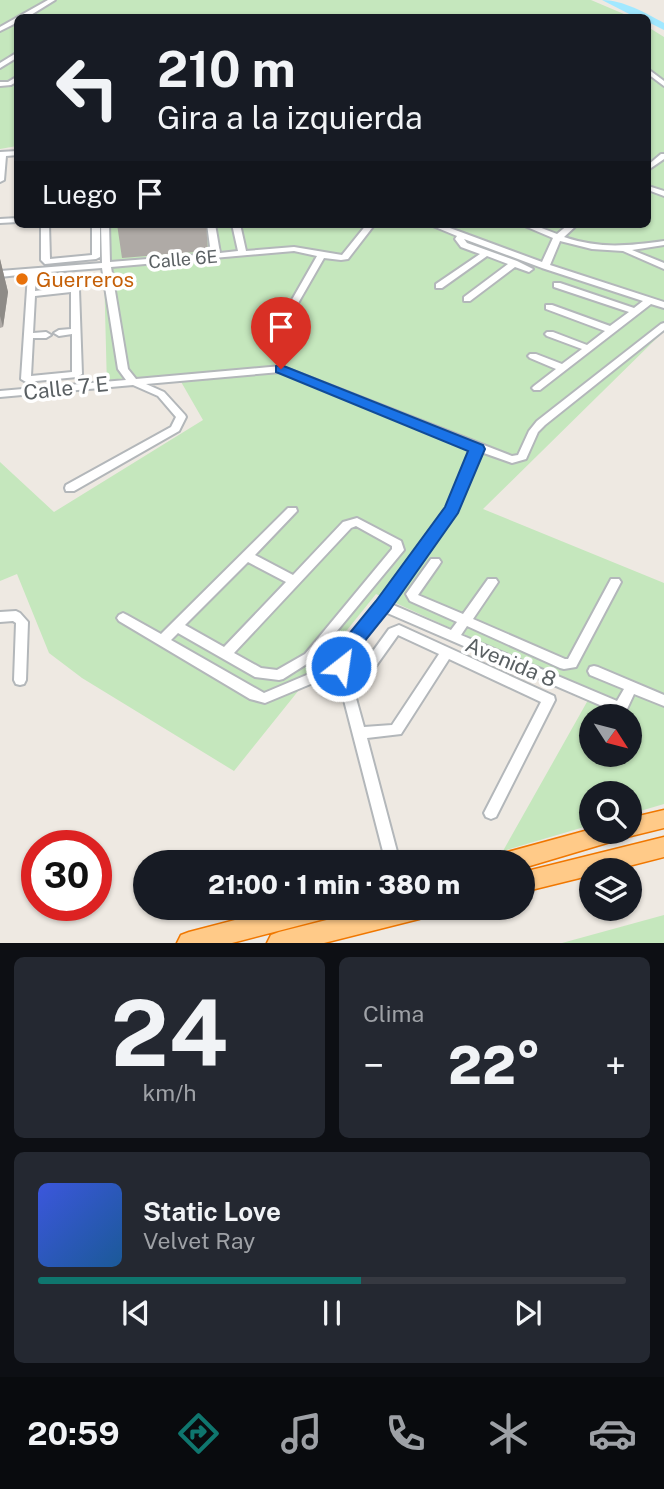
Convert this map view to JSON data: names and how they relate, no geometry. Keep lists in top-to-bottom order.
{
  "streets": {
    "street": ["Calle 6E", "Calle 7 E", "Avenida 8"]
  },
  "places": ["Guerreros"],
  "north": "bottom right",
  "page": {
    "turn": ["210 m", "Gira a la izquierda"],
    "then": "Luego",
    "limit": "30",
    "trip": "21:00 · 1 min · 380 m",
    "tile": [
      ["24", "km/h"],
      "Clima"
    ],
    "heat": ["−", "22°", "+"],
    "song": ["Static Love", "Velvet Ray"],
    "tabs": "20:59"
  }
}
